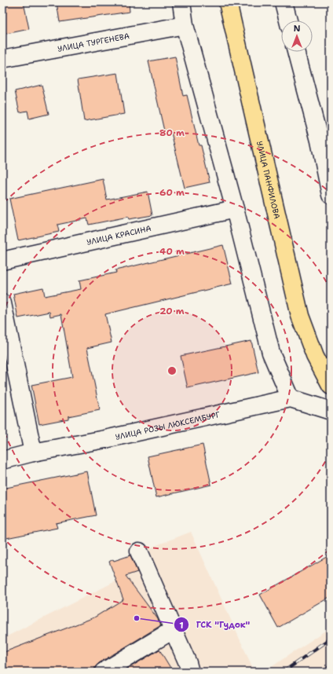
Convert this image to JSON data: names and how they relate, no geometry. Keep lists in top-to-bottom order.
{
  "streets": {
    "main road": ["УЛИЦА ПАНФИЛОВА"],
    "street": ["УЛИЦА ТУРГЕНЕВА", "УЛИЦА КРАСИНА", "УЛИЦА РОЗЫ ЛЮКСЕМБУРГ"]
  },
  "places": ["ГСК \"Гудок\""],
  "north": "top",
  "rings": [
    "80 m",
    "60 m",
    "40 m",
    "20 m"
  ]
}
